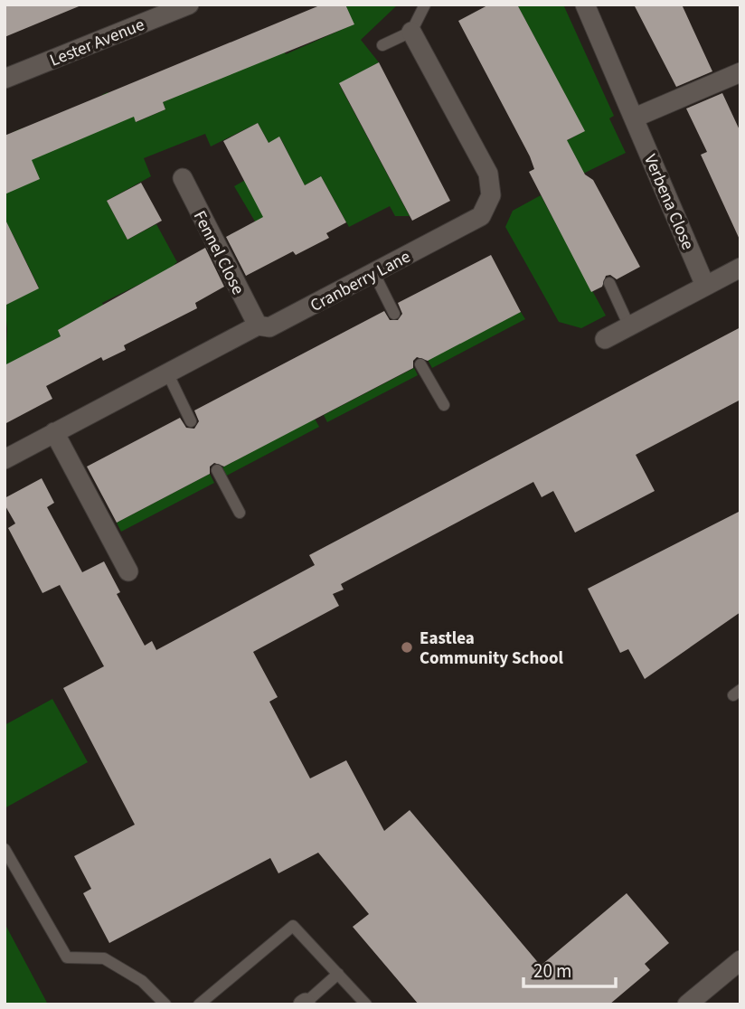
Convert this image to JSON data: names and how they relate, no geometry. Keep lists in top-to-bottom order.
{
  "streets": {
    "street": [
      "Lester Avenue",
      "Verbena Close",
      "Fennel Close",
      "Cranberry Lane"
    ]
  },
  "crossings": [
    ["Fennel Close", "Cranberry Lane"]
  ],
  "places": ["Eastlea Community School"],
  "scale_bar": "20 m"
}
